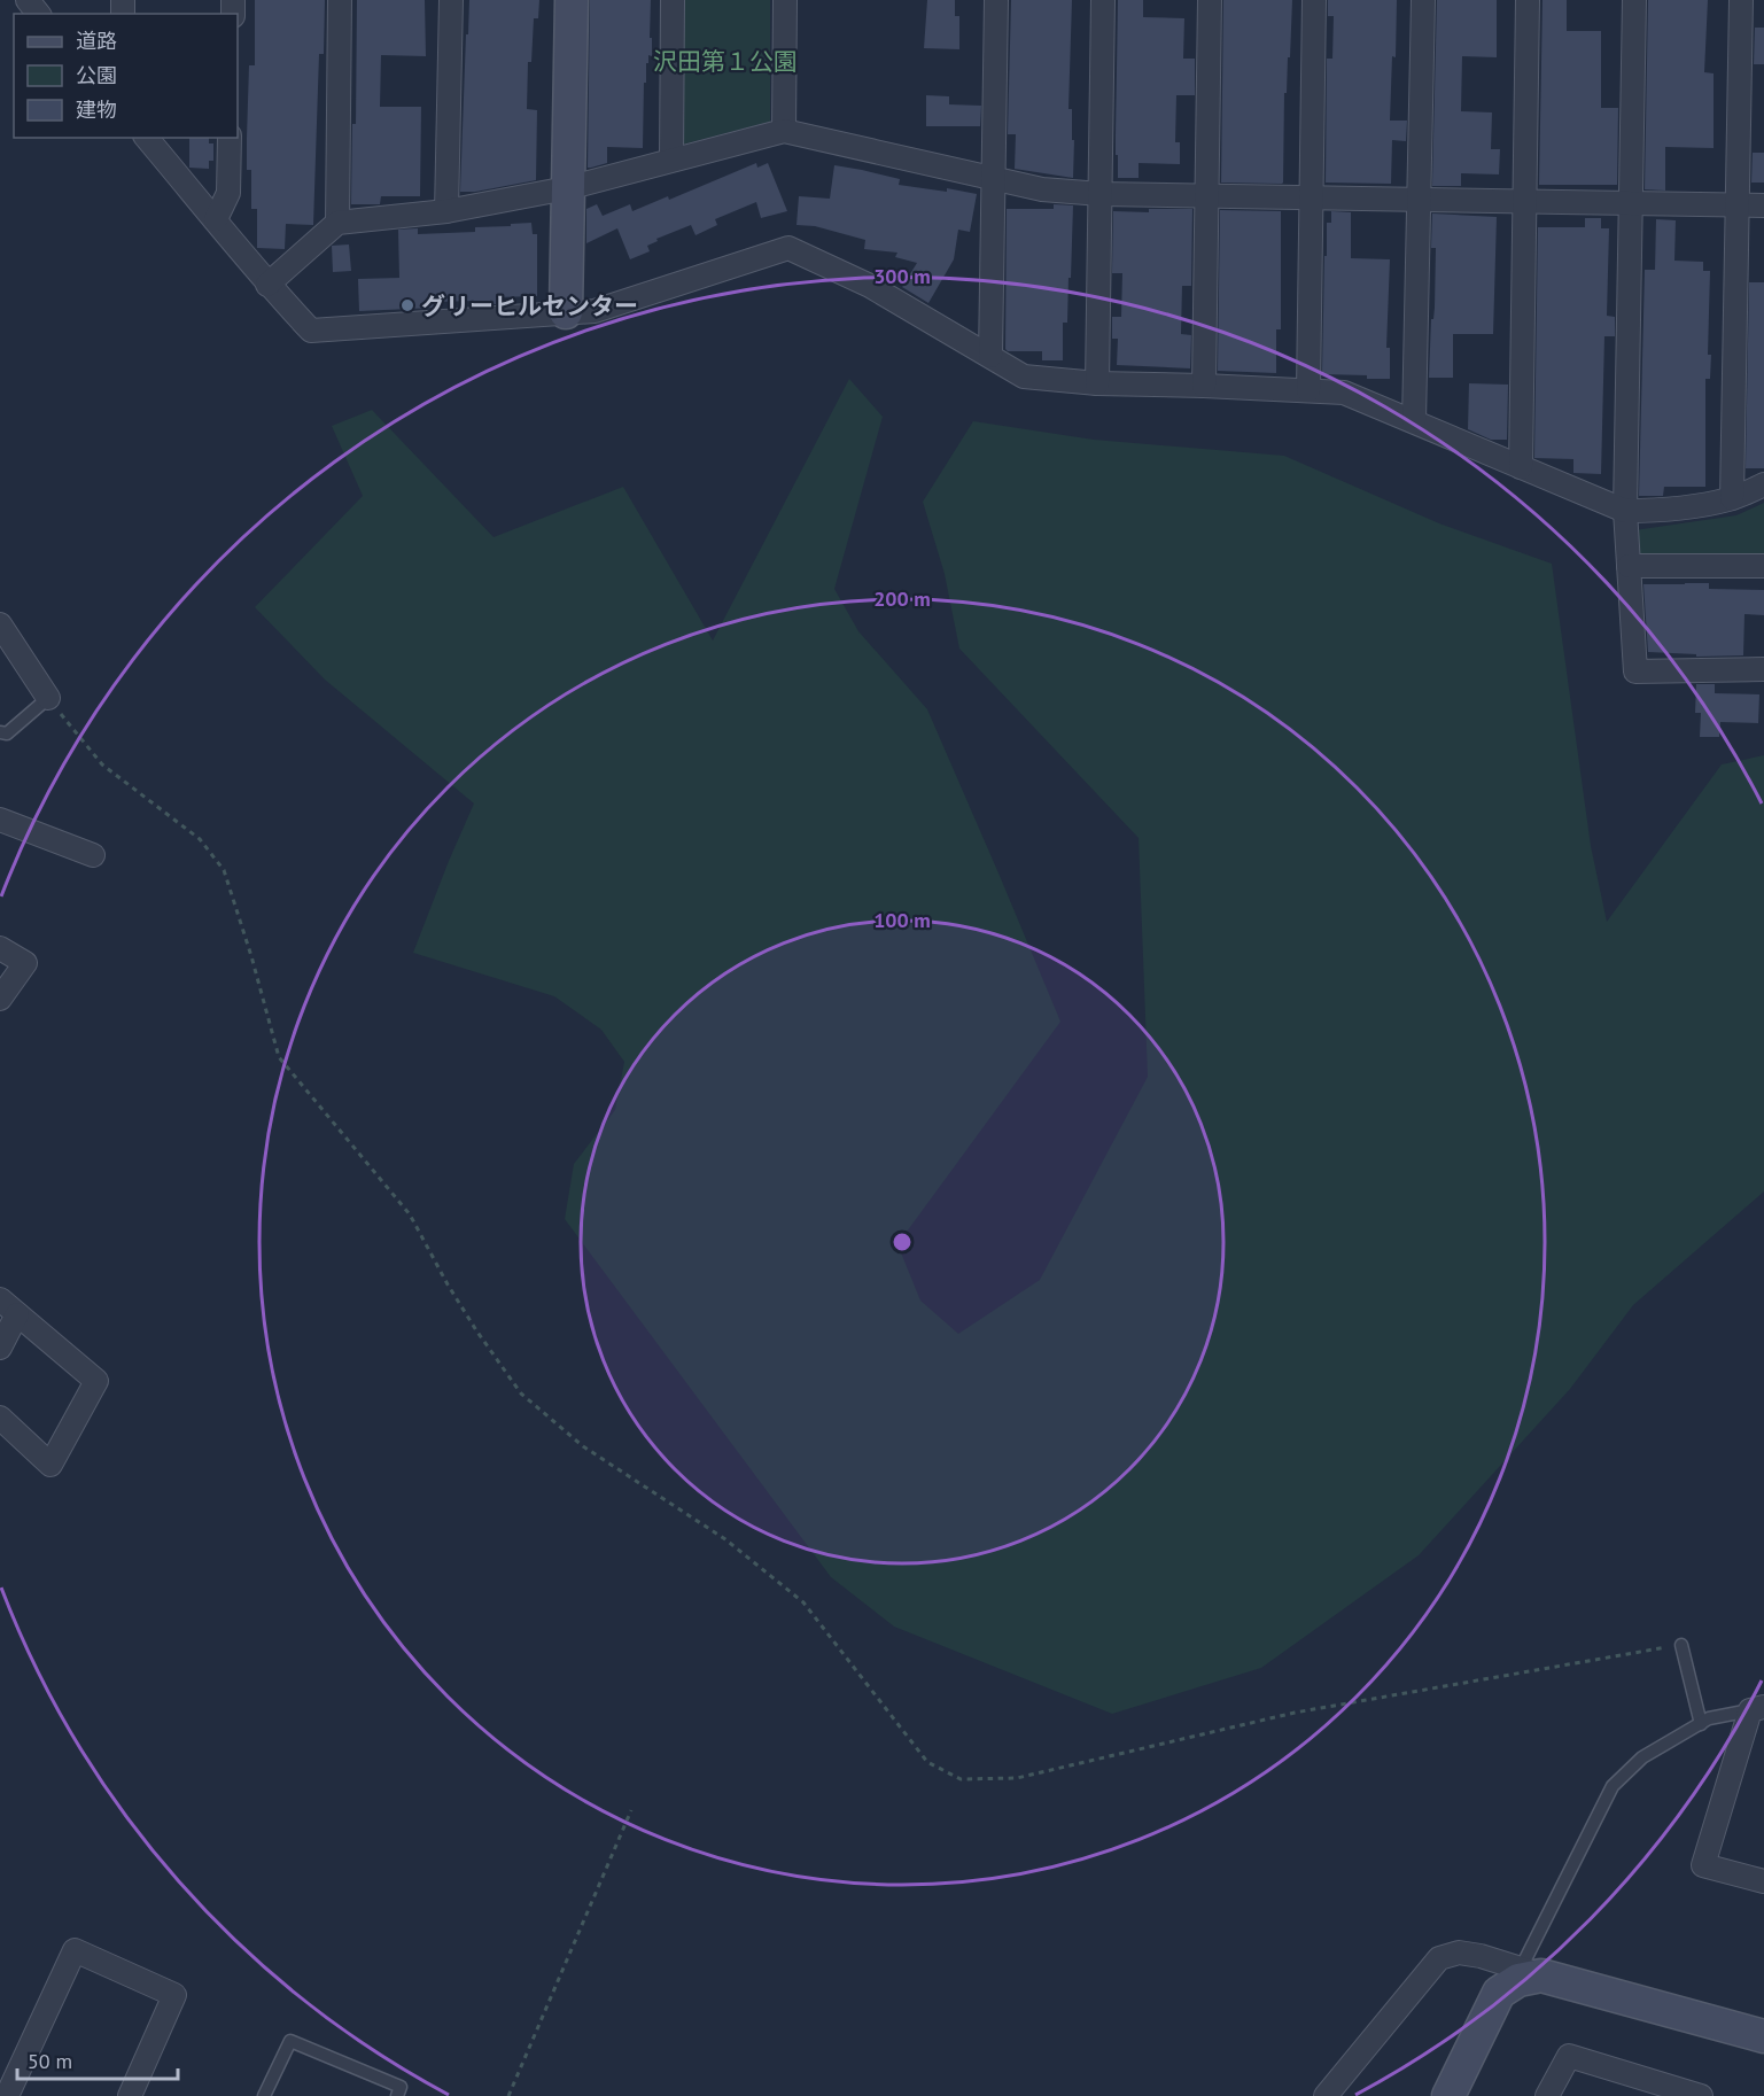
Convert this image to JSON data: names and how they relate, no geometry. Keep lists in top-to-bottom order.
{
  "parks": ["沢田第１公園"],
  "places": ["グリーヒルセンター"],
  "legend": ["道路", "公園", "建物"],
  "scale_bar": "50 m",
  "rings": ["300 m", "200 m", "100 m"]
}
